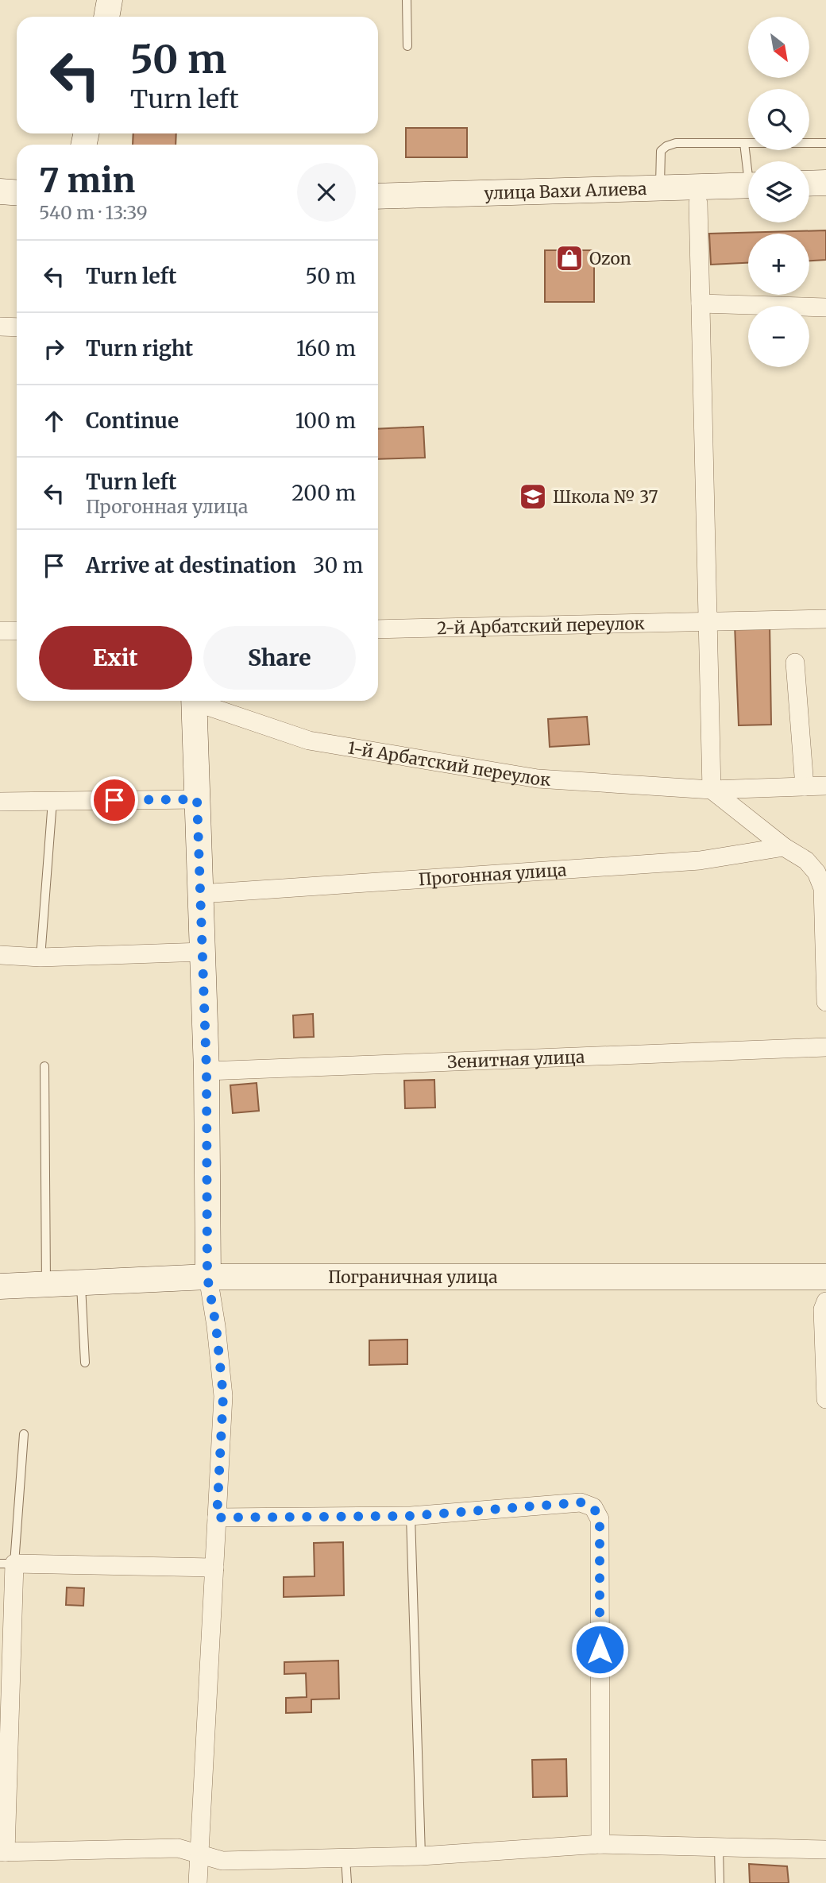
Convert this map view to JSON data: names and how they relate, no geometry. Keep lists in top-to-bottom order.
{
  "streets": {
    "street": [
      "улица Вахи Алиева",
      "2-й Арбатский переулок",
      "1-й Арбатский переулок",
      "Прогонная улица",
      "Зенитная улица",
      "Пограничная улица"
    ]
  },
  "places": {
    "shop": ["Ozon"],
    "school or university": ["Школа № 37"]
  },
  "north": "bottom right",
  "page": {
    "map_buttons": ["+", "−"],
    "turn": ["50 m", "Turn left"],
    "heading": ["7 min", "540 m · 13:39"],
    "list": [
      {
        "name": "Turn left",
        "value": "50 m"
      },
      {
        "name": "Turn right",
        "value": "160 m"
      },
      {
        "name": "Continue",
        "value": "100 m"
      },
      {
        "name": "Turn left",
        "note": "Прогонная улица",
        "value": "200 m"
      },
      {
        "name": "Arrive at destination",
        "value": "30 m"
      }
    ],
    "buttons": ["Exit", "Share"]
  }
}
